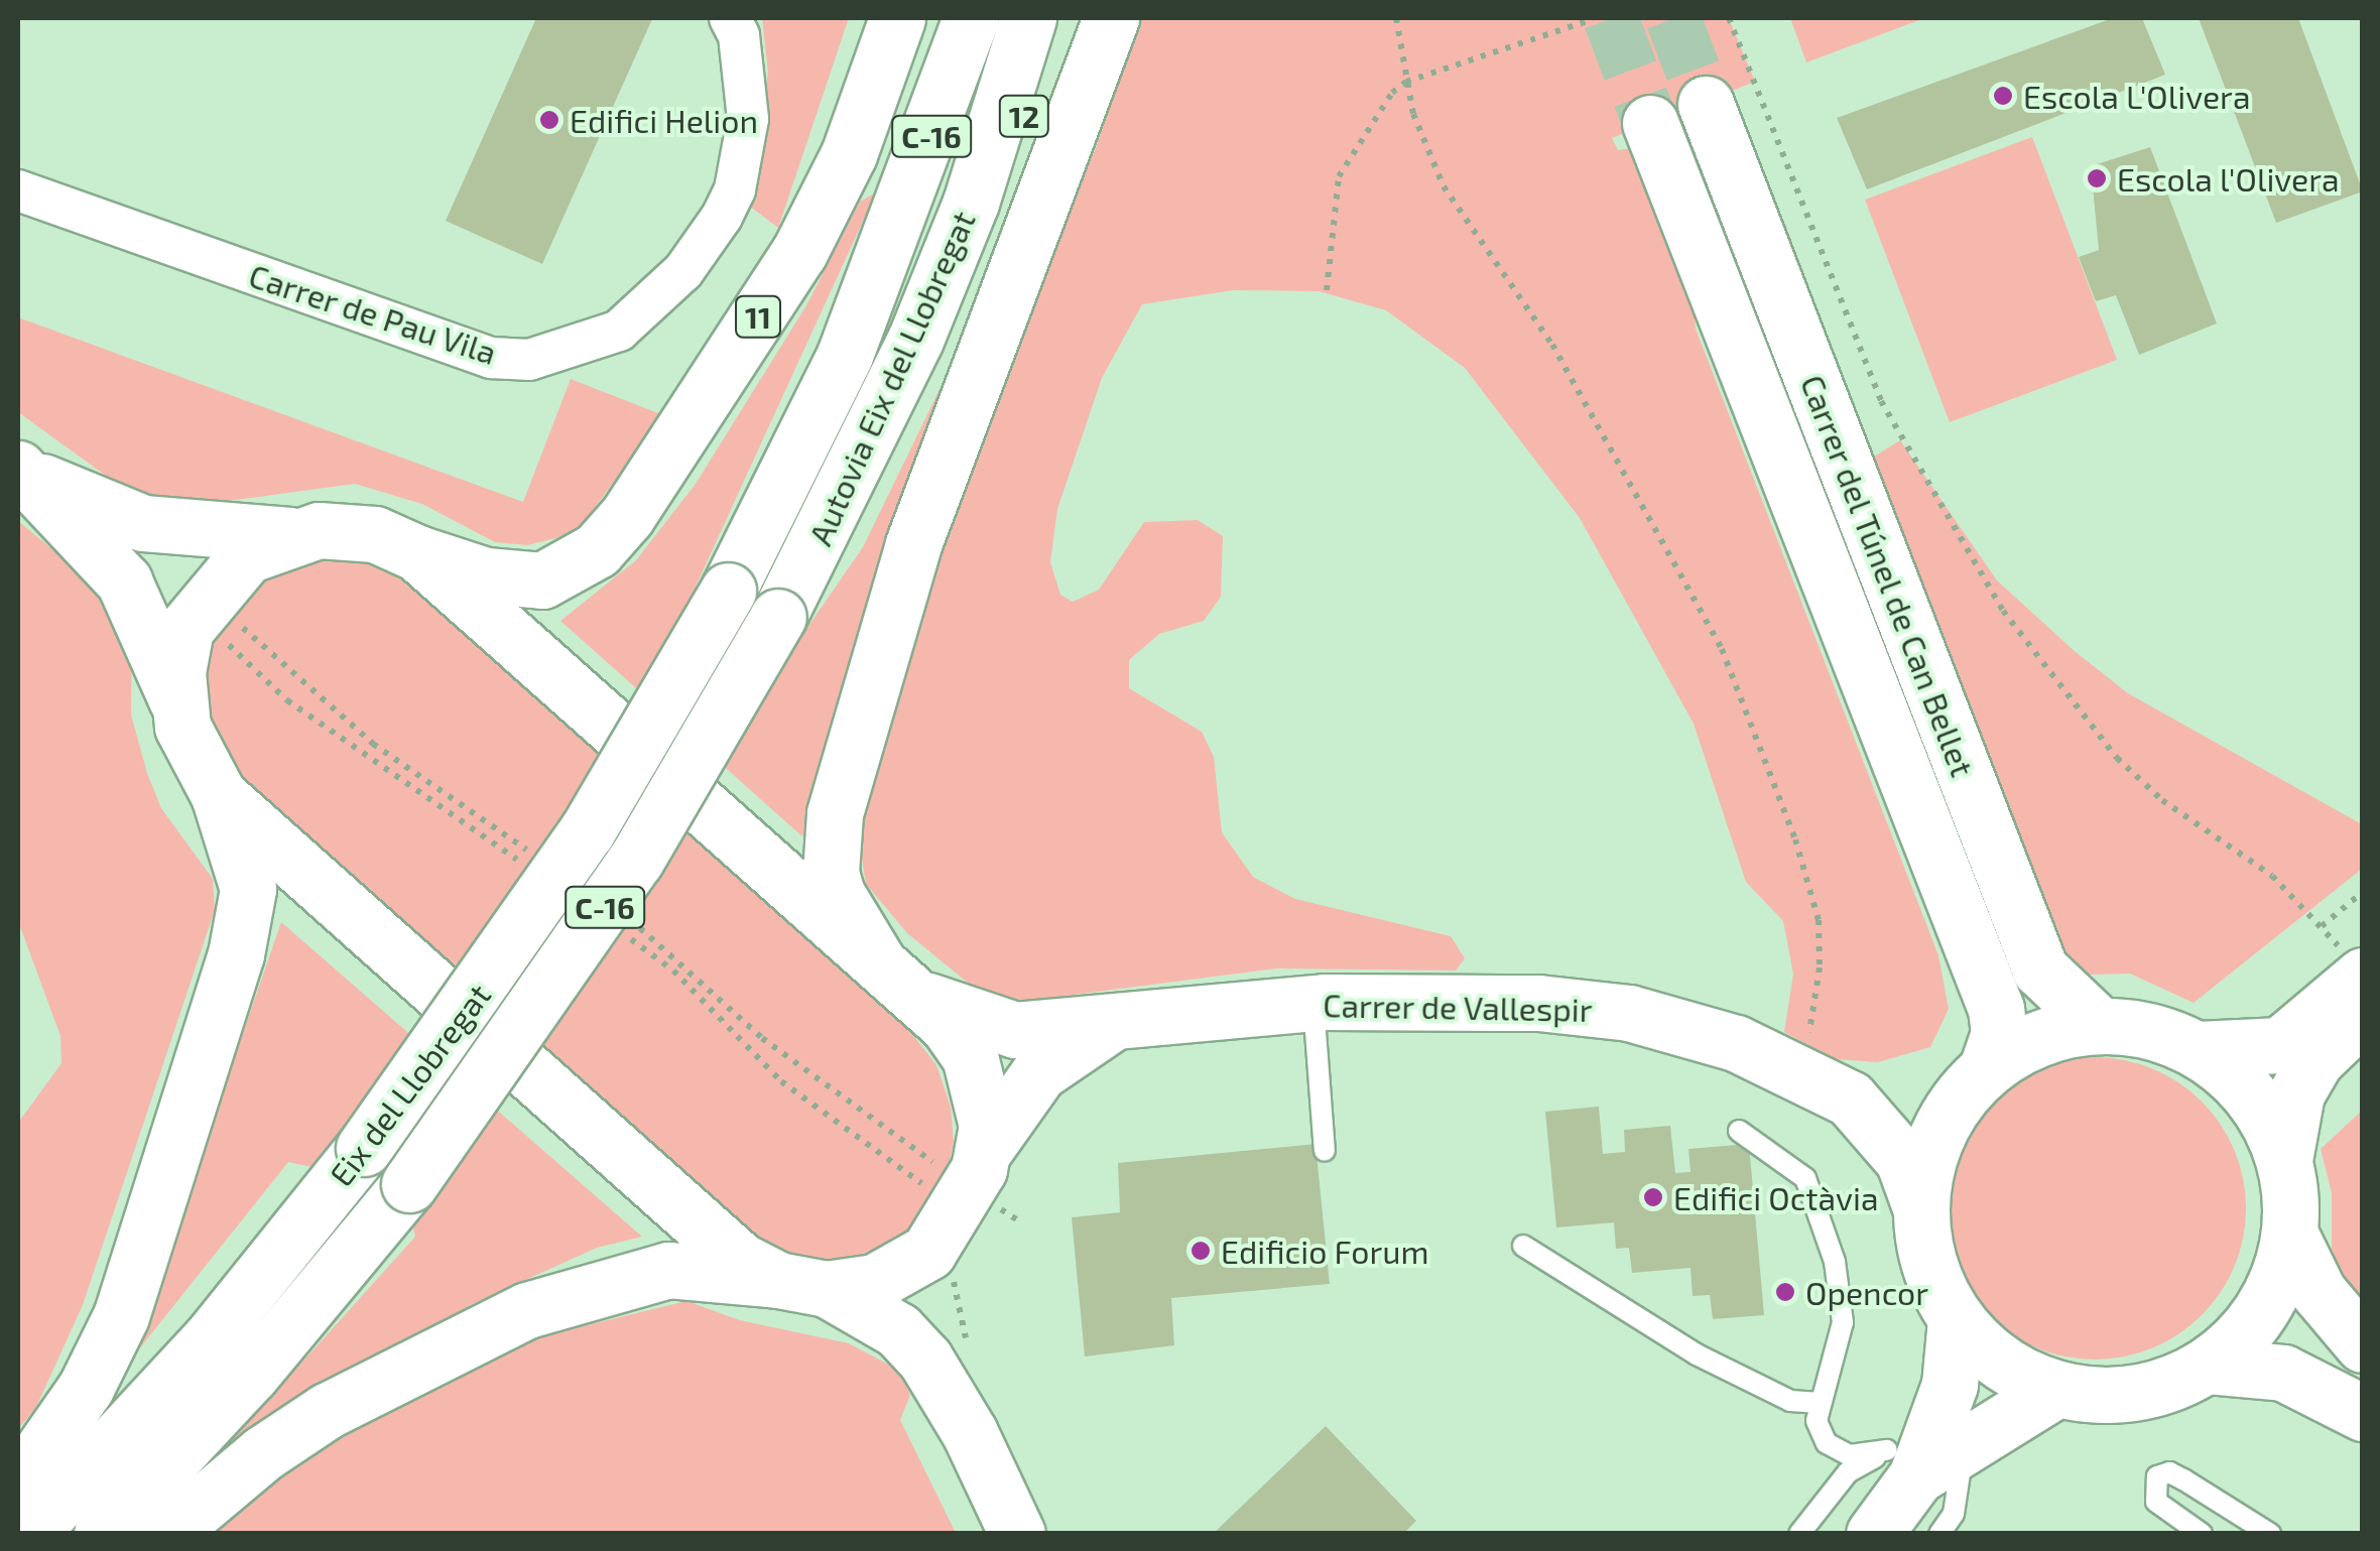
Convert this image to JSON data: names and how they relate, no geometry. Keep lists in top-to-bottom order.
{
  "streets": {
    "main road": [
      "12",
      "C-16",
      "11",
      "Autovia Eix del Llobregat",
      "Carrer del Túnel de Can Bellet",
      "Carrer de Vallespir",
      "Eix del Llobregat"
    ],
    "street": ["Carrer de Pau Vila"]
  },
  "crossings": [
    ["12", "Autovia Eix del Llobregat"],
    ["Autovia Eix del Llobregat", "Eix del Llobregat"]
  ],
  "places": [
    "Escola L'Olivera",
    "Edifici Helion",
    "Escola l'Olivera",
    "Edifici Octàvia",
    "Edificio Forum",
    "Opencor"
  ]
}
